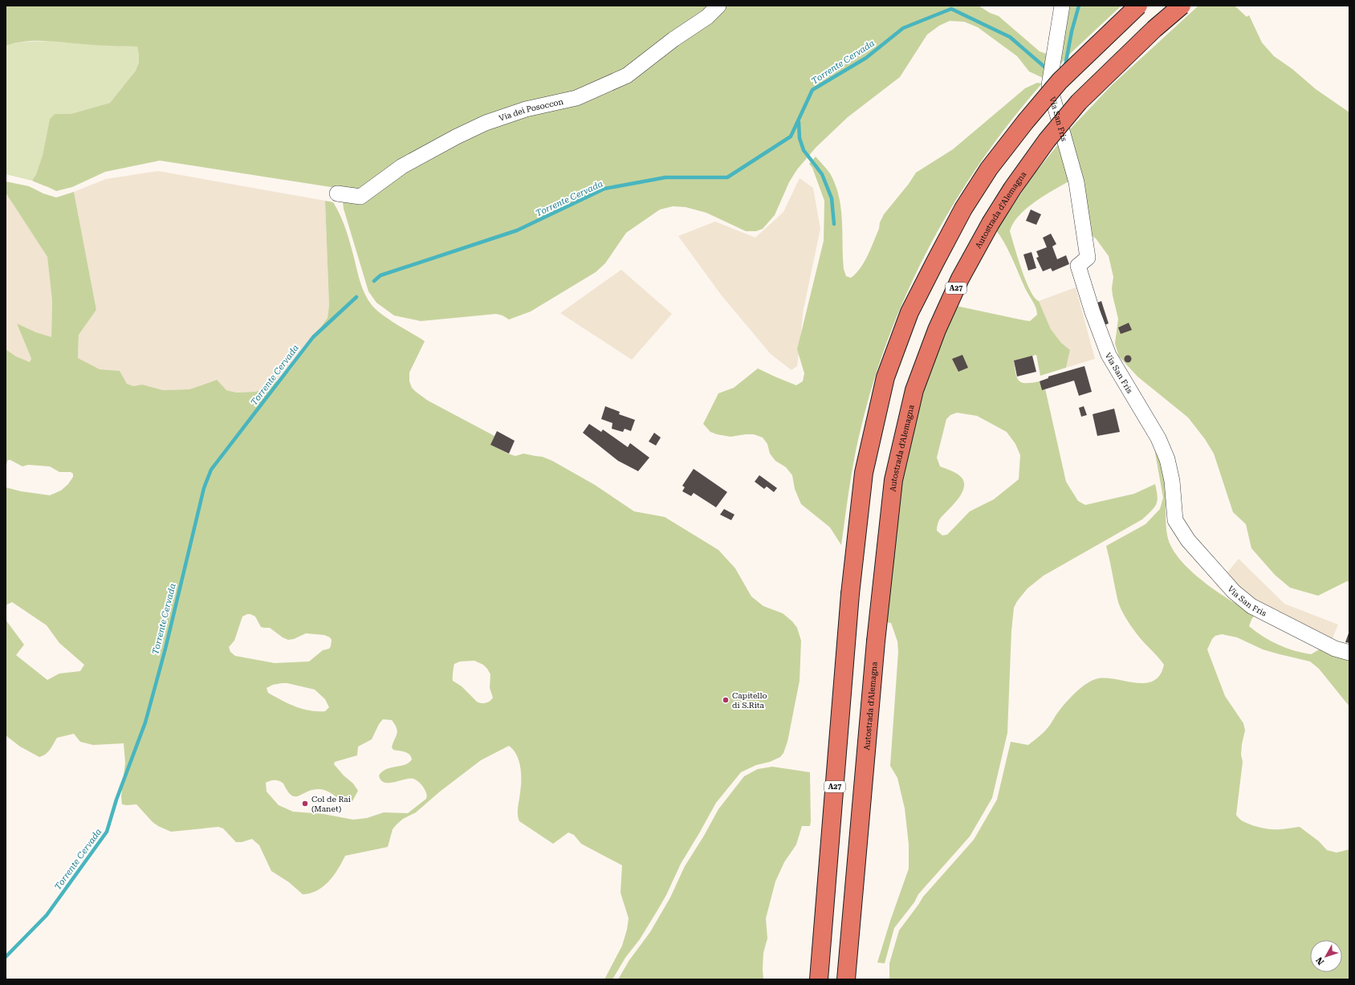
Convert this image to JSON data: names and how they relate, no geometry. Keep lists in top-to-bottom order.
{
  "streets": {
    "highway": ["Autostrada d'Alemagna", "A27"],
    "street": ["Via dei Posoccon", "Via San Fris"]
  },
  "water": ["Torrente Cervada"],
  "places": ["Capitello di S.Rita", "Col de Rai (Manet)"],
  "north": "bottom left"
}
